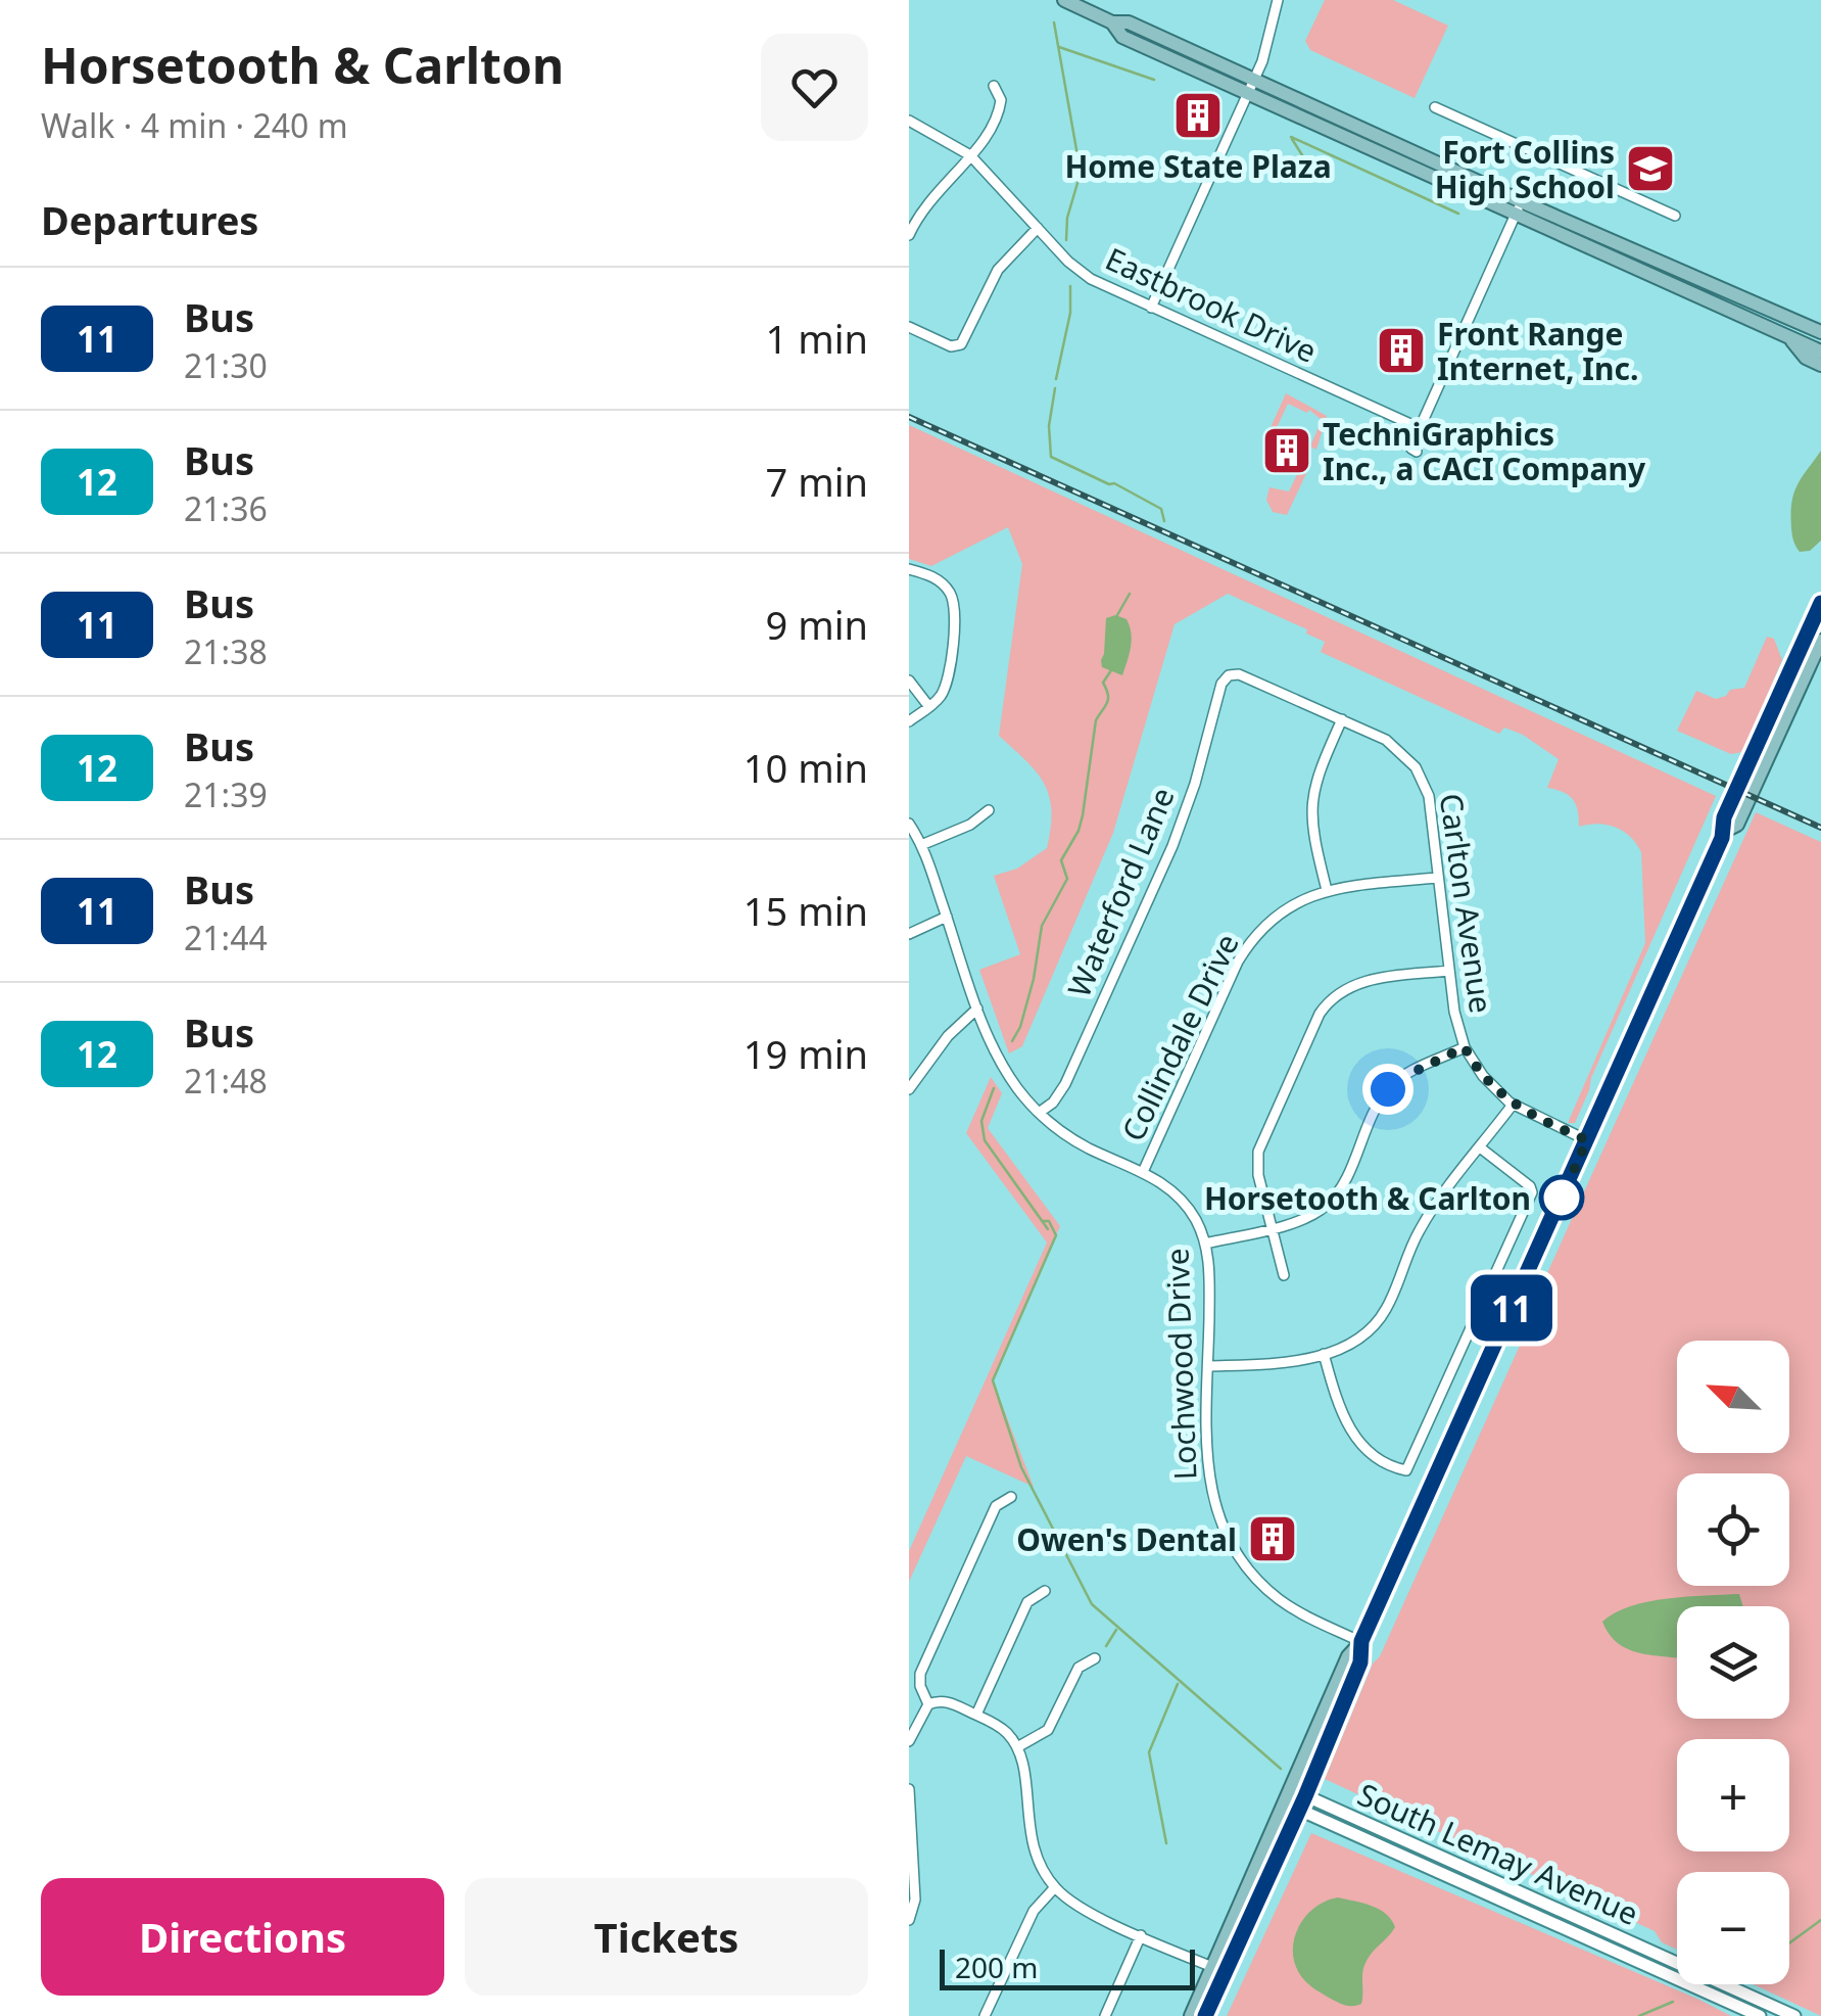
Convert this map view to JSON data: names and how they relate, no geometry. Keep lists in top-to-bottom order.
{
  "streets": {
    "main road": ["South Lemay Avenue"],
    "street": [
      "Eastbrook Drive",
      "Waterford Lane",
      "Carlton Avenue",
      "Collindale Drive",
      "Lochwood Drive"
    ]
  },
  "crossings": [
    ["Waterford Lane", "Carlton Avenue"],
    ["Waterford Lane", "Lochwood Drive"],
    ["Carlton Avenue", "Collindale Drive"],
    ["Collindale Drive", "Lochwood Drive"]
  ],
  "places": {
    "building": [
      "Home State Plaza",
      "Front Range Internet, Inc.",
      "TechniGraphics Inc., a CACI Company",
      "Owen's Dental"
    ],
    "school or university": ["Fort Collins High School"],
    "other": ["Horsetooth & Carlton"]
  },
  "lines": ["bus line 11"],
  "scale_bar": "200 m",
  "north": "top left",
  "page": {
    "heading": [
      ["Horsetooth & Carlton", "Walk · 4 min · 240 m"],
      "Departures"
    ],
    "on_map": "11",
    "list": [
      {
        "mark": "11",
        "name": "Bus",
        "note": "21:30",
        "value": "1 min"
      },
      {
        "mark": "12",
        "name": "Bus",
        "note": "21:36",
        "value": "7 min"
      },
      {
        "mark": "11",
        "name": "Bus",
        "note": "21:38",
        "value": "9 min"
      },
      {
        "mark": "12",
        "name": "Bus",
        "note": "21:39",
        "value": "10 min"
      },
      {
        "mark": "11",
        "name": "Bus",
        "note": "21:44",
        "value": "15 min"
      },
      {
        "mark": "12",
        "name": "Bus",
        "note": "21:48",
        "value": "19 min"
      }
    ],
    "map_buttons": ["+", "−"],
    "buttons": ["Directions", "Tickets"],
    "scale": "200 m"
  }
}
